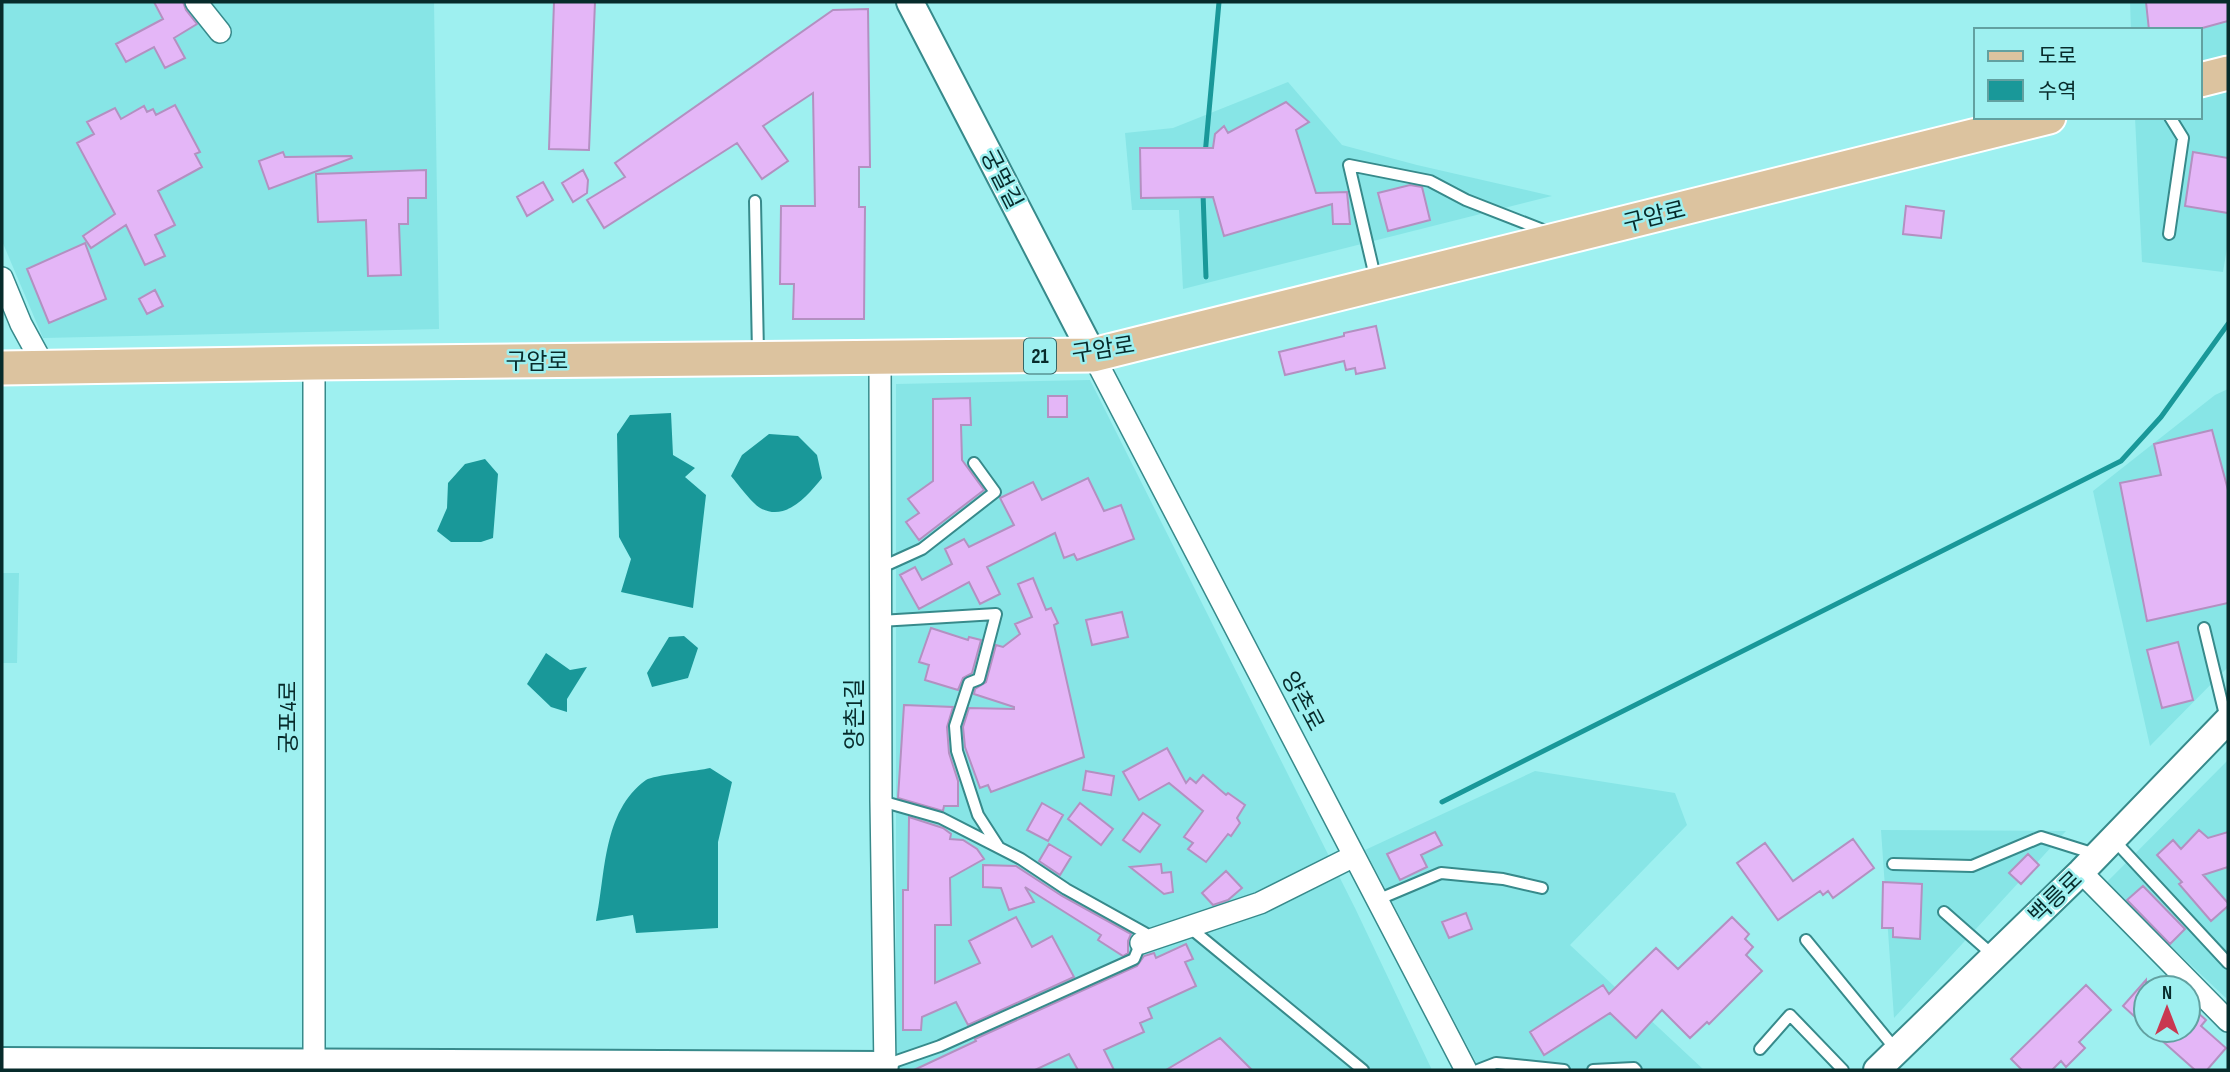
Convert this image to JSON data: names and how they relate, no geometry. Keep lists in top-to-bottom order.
{
  "streets": {
    "main road": ["구암로", "21"],
    "street": [
      "궁멀길",
      "양촌로",
      "양촌1길",
      "궁포4로",
      "백릉로"
    ]
  },
  "crossings": [
    ["궁멀길", "구암로"],
    ["궁멀길", "양촌로"],
    ["구암로", "양촌로"],
    ["구암로", "양촌1길"],
    ["구암로", "궁포4로"]
  ],
  "legend": ["도로", "수역"],
  "north": "top"
}
